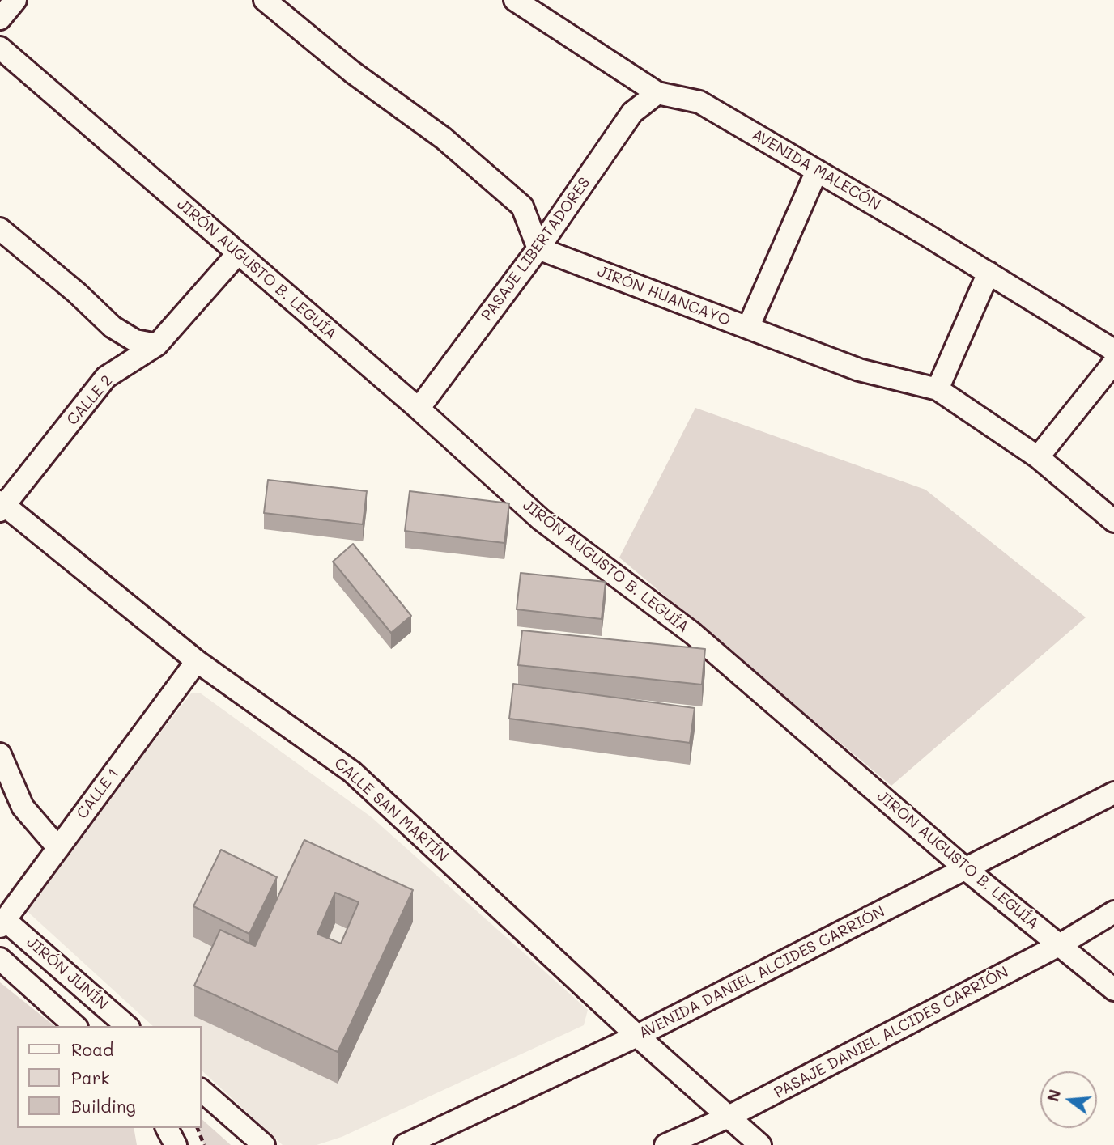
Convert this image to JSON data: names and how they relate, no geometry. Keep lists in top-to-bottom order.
{
  "streets": {
    "street": [
      "AVENIDA MALECÓN",
      "PASAJE LIBERTADORES",
      "JIRÓN AUGUSTO B. LEGUÍA",
      "JIRÓN HUANCAYO",
      "CALLE 2",
      "CALLE 1",
      "CALLE SAN MARTÍN",
      "AVENIDA DANIEL ALCIDES CARRIÓN",
      "JIRÓN JUNÍN",
      "PASAJE DANIEL ALCIDES CARRIÓN"
    ]
  },
  "crossings": [
    ["AVENIDA MALECÓN", "PASAJE LIBERTADORES"],
    ["PASAJE LIBERTADORES", "JIRÓN AUGUSTO B. LEGUÍA"],
    ["PASAJE LIBERTADORES", "JIRÓN HUANCAYO"],
    ["JIRÓN AUGUSTO B. LEGUÍA", "CALLE 2"],
    ["JIRÓN AUGUSTO B. LEGUÍA", "AVENIDA DANIEL ALCIDES CARRIÓN"],
    ["JIRÓN AUGUSTO B. LEGUÍA", "PASAJE DANIEL ALCIDES CARRIÓN"],
    ["CALLE 2", "CALLE SAN MARTÍN"],
    ["CALLE 1", "CALLE SAN MARTÍN"],
    ["CALLE 1", "JIRÓN JUNÍN"],
    ["CALLE SAN MARTÍN", "AVENIDA DANIEL ALCIDES CARRIÓN"],
    ["CALLE SAN MARTÍN", "PASAJE DANIEL ALCIDES CARRIÓN"]
  ],
  "legend": ["Road", "Park", "Building"],
  "north": "left"
}
